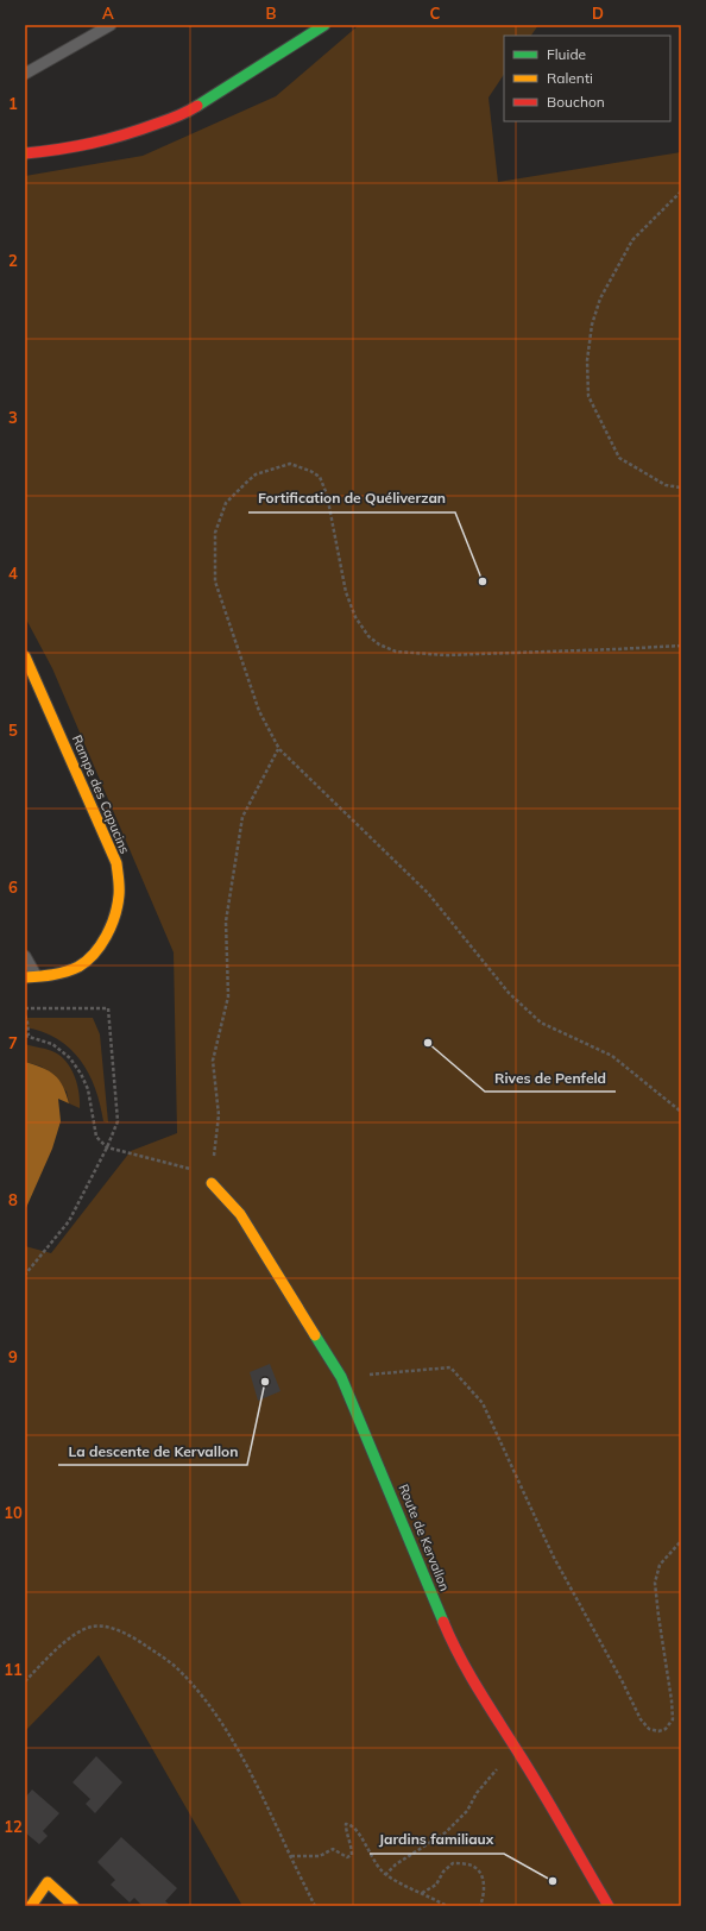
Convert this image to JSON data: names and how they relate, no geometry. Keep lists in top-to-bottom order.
{
  "streets": {
    "street": ["Rampe des Capucins", "Route de Kervallon"]
  },
  "places": [
    "Fortification de Quéliverzan",
    "Rives de Penfeld",
    "La descente de Kervallon",
    "Jardins familiaux"
  ],
  "legend": ["Fluide", "Ralenti", "Bouchon"],
  "grid": {
    "columns": [
      "A",
      "B",
      "C",
      "D"
    ],
    "rows": [
      "1",
      "2",
      "3",
      "4",
      "5",
      "6",
      "7",
      "8",
      "9",
      "10",
      "11",
      "12"
    ]
  }
}
